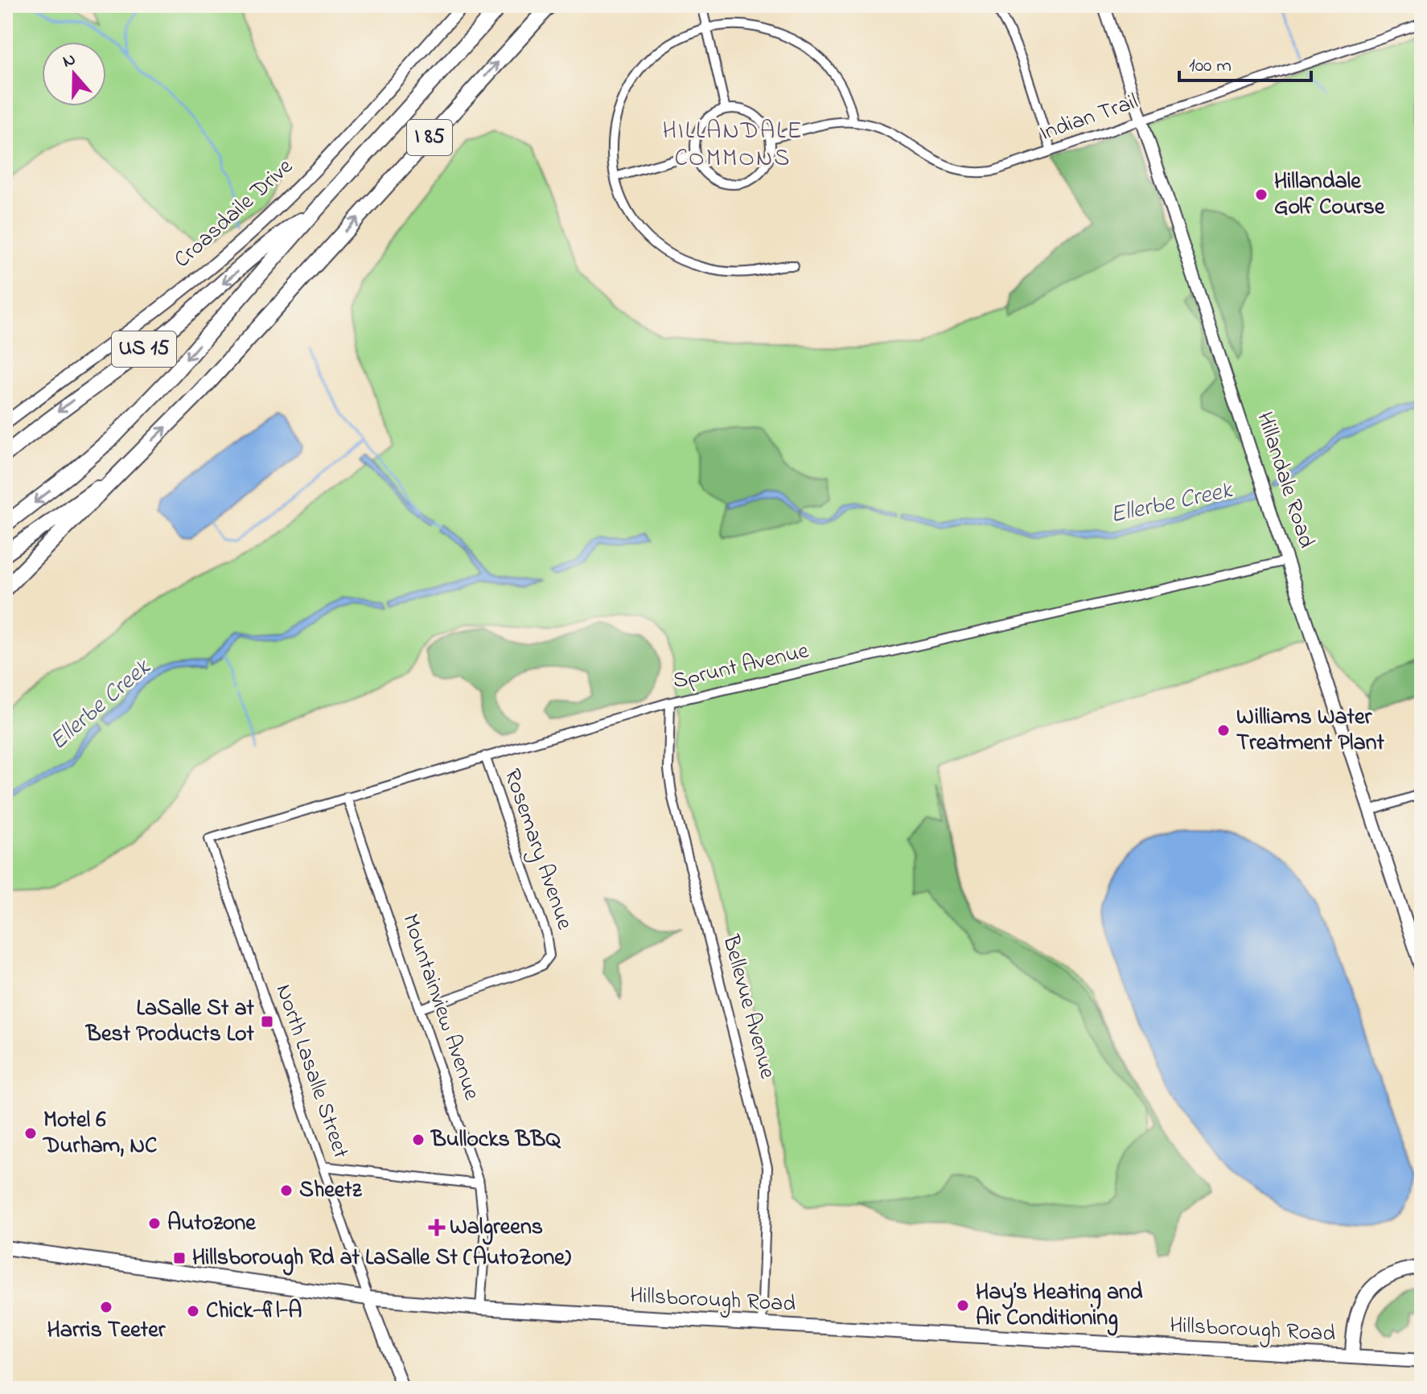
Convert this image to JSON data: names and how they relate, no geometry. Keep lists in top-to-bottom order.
{
  "streets": {
    "highway": ["I 85", "US 15"],
    "main road": [
      "Croasdaile Drive",
      "Hillandale Road",
      "North Lasalle Street",
      "Hillsborough Road"
    ],
    "street": [
      "Indian Trail",
      "Sprunt Avenue",
      "Rosemary Avenue",
      "Mountainview Avenue",
      "Bellevue Avenue"
    ]
  },
  "crossings": [
    ["Indian Trail", "Hillandale Road"],
    ["I 85", "US 15"],
    ["Hillandale Road", "Sprunt Avenue"],
    ["Sprunt Avenue", "Rosemary Avenue"],
    ["Sprunt Avenue", "Mountainview Avenue"],
    ["Sprunt Avenue", "Bellevue Avenue"],
    ["Sprunt Avenue", "North Lasalle Street"],
    ["Rosemary Avenue", "Mountainview Avenue"],
    ["Mountainview Avenue", "Hillsborough Road"],
    ["Bellevue Avenue", "Hillsborough Road"],
    ["North Lasalle Street", "Hillsborough Road"]
  ],
  "districts": ["HILLANDALE COMMONS"],
  "water": ["Ellerbe Creek"],
  "places": {
    "other": [
      "Hillandale Golf Course",
      "Williams Water Treatment Plant",
      "Motel 6 Durham, NC",
      "Bullocks BBQ",
      "Sheetz",
      "Autozone",
      "Hay’s Heating and Air Conditioning",
      "Harris Teeter",
      "Chick-fil-A"
    ],
    "transit": ["LaSalle St at Best Products Lot", "Hillsborough Rd at LaSalle St (AutoZone)"],
    "health": ["Walgreens"]
  },
  "scale_bar": "100 m",
  "north": "top"
}
